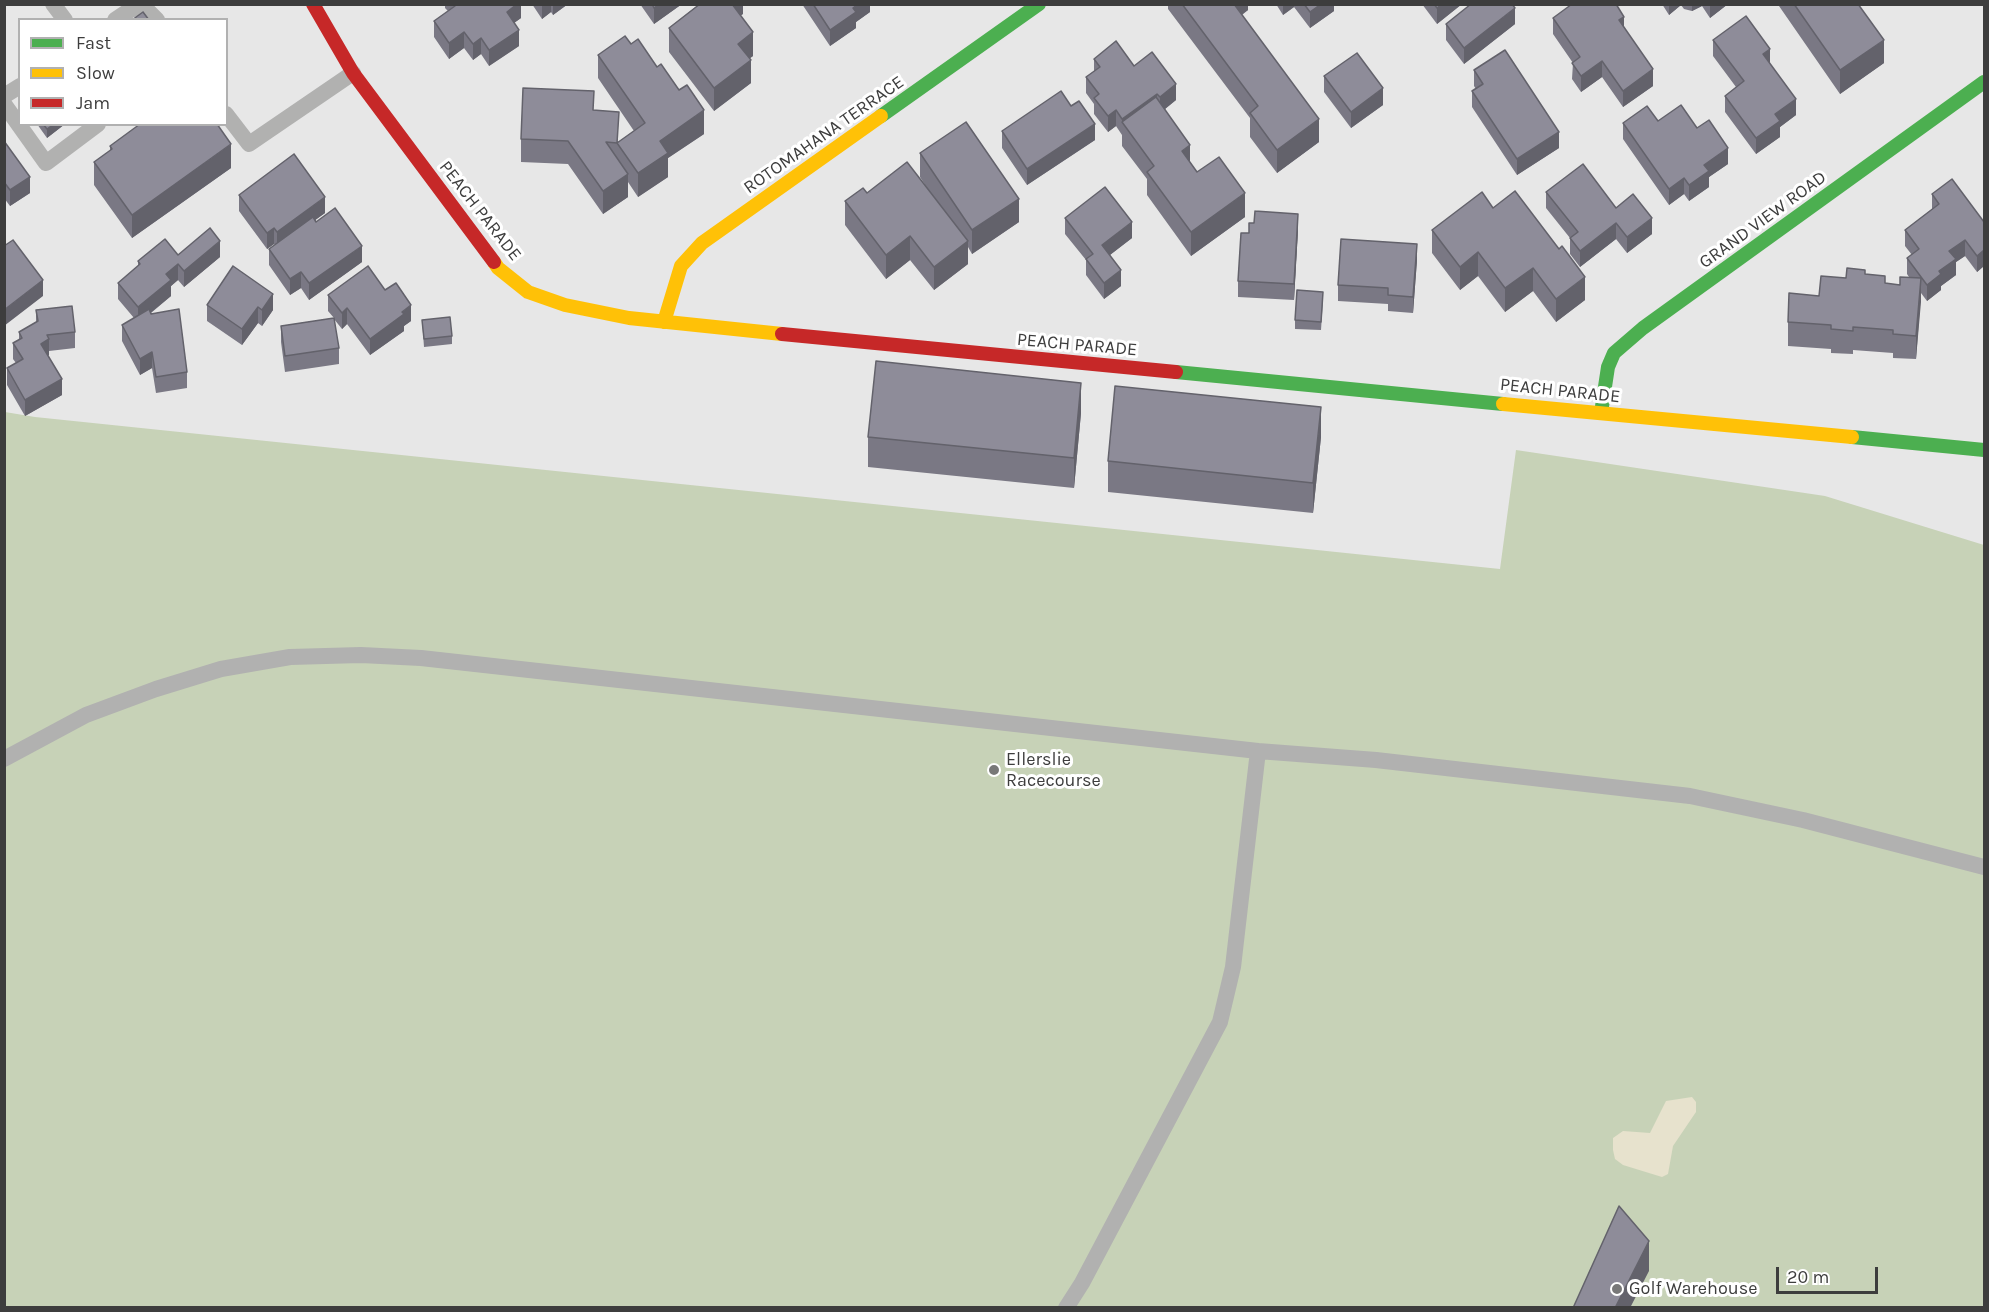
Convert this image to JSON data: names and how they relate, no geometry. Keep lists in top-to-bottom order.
{
  "streets": {
    "main road": ["ROTOMAHANA TERRACE", "PEACH PARADE", "GRAND VIEW ROAD"]
  },
  "crossings": [
    ["ROTOMAHANA TERRACE", "PEACH PARADE"],
    ["PEACH PARADE", "GRAND VIEW ROAD"]
  ],
  "places": ["Ellerslie Racecourse", "Golf Warehouse"],
  "legend": ["Fast", "Slow", "Jam"],
  "scale_bar": "20 m"
}
